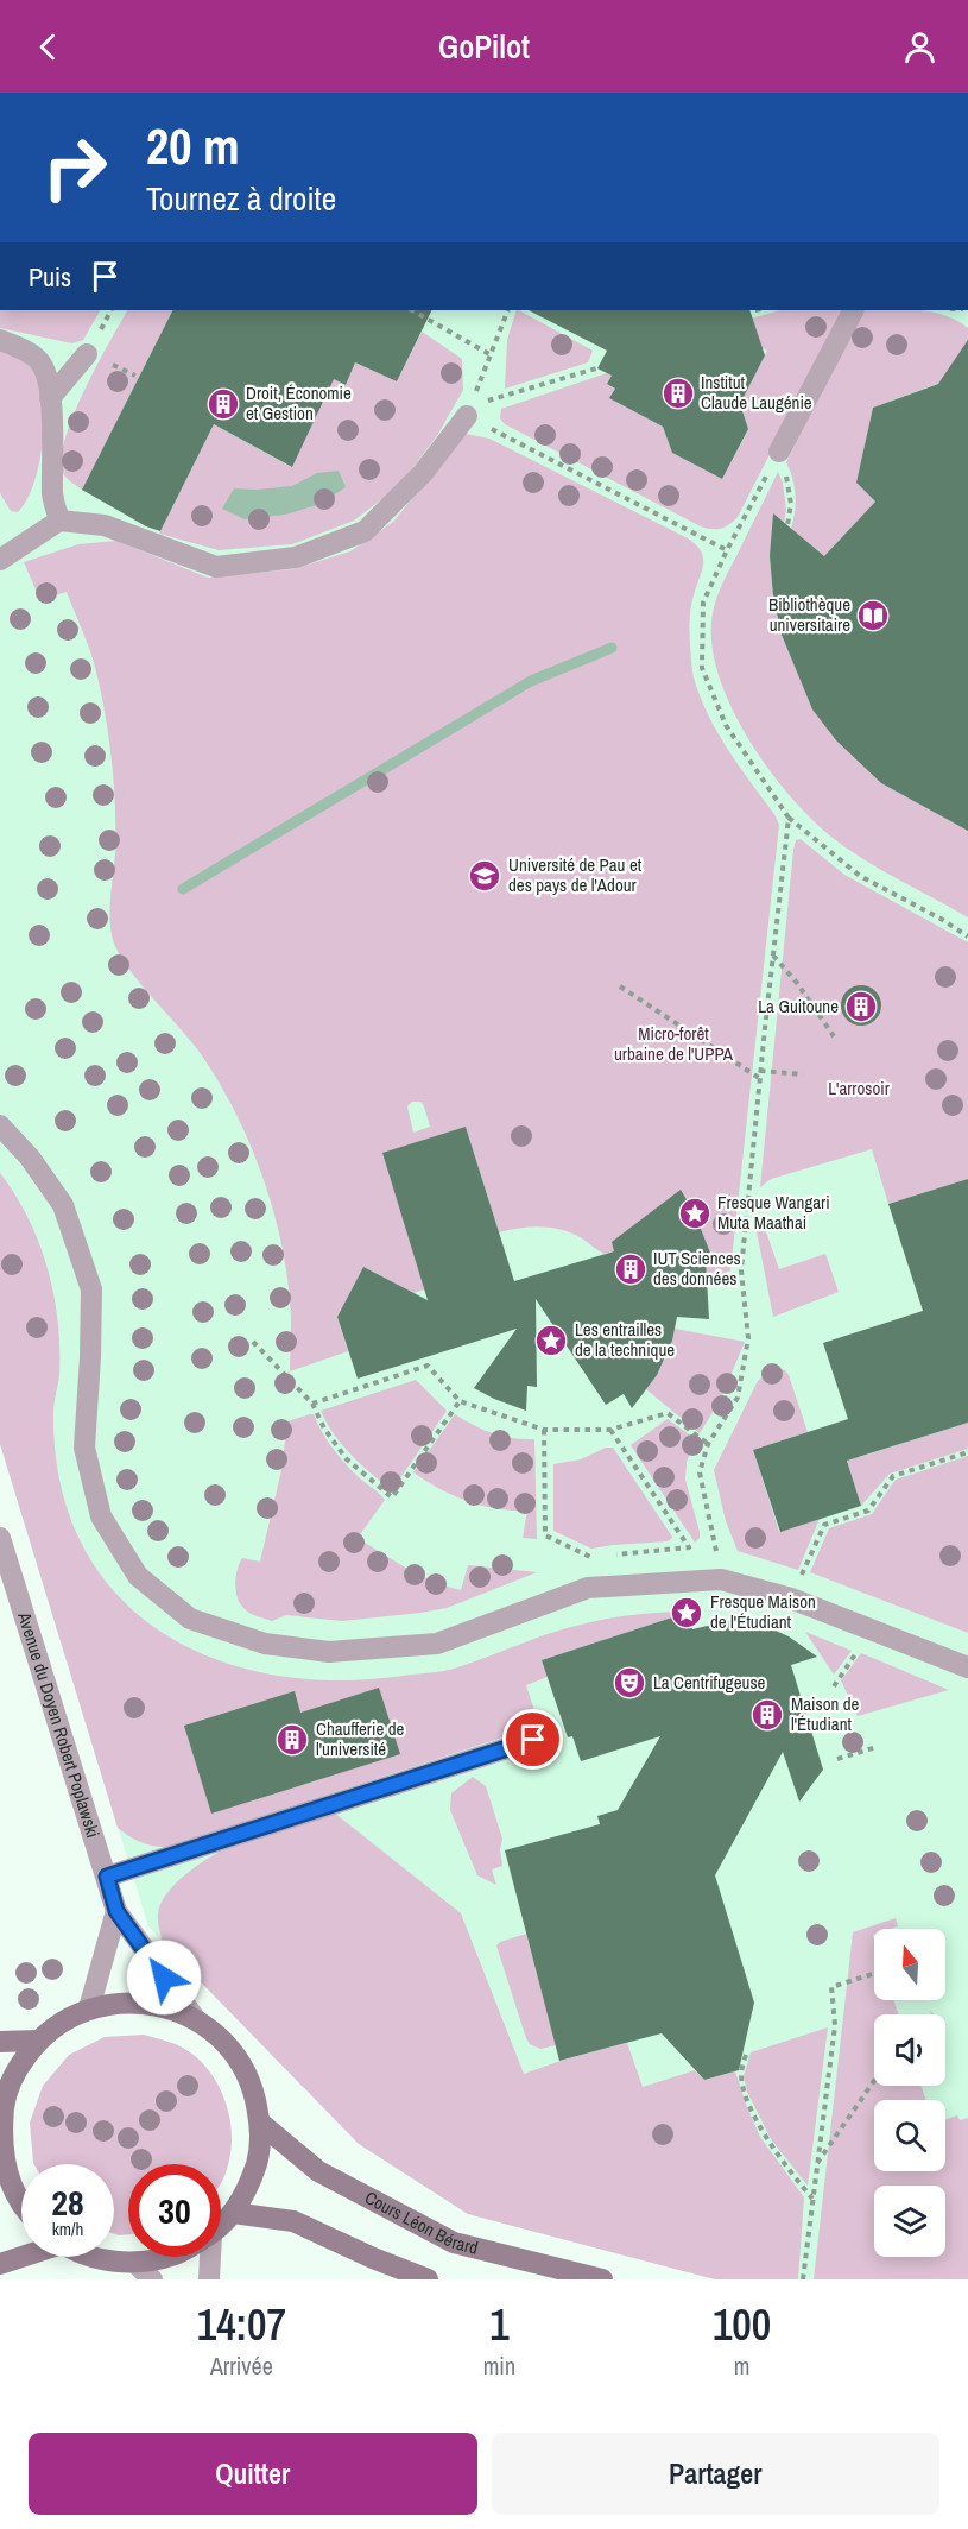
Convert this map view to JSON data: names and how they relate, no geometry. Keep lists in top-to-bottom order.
{
  "streets": {
    "main road": ["Cours Léon Bérard"],
    "street": ["Avenue du Doyen Robert Poplawski"]
  },
  "parks": ["Micro-forêt urbaine de l'UPPA", "L'arrosoir"],
  "places": {
    "building": [
      "Institut Claude Laugénie",
      "Droit, Économie et Gestion",
      "La Guitoune",
      "IUT Sciences des données",
      "Maison de l'Étudiant",
      "Chaufferie de l'université"
    ],
    "library": ["Bibliothèque universitaire"],
    "school or university": ["Université de Pau et des pays de l'Adour"],
    "place": ["Fresque Wangari Muta Maathai", "Les entrailles de la technique", "Fresque Maison de l'Étudiant"],
    "theatre": ["La Centrifugeuse"]
  },
  "north": "top",
  "page": {
    "header": "GoPilot",
    "turn": ["20 m", "Tournez à droite"],
    "then": "Puis",
    "speed": "28 km/h",
    "limit": "30",
    "eta": [
      "14:07",
      "Arrivée",
      "1",
      "min",
      "100",
      "m"
    ],
    "buttons": ["Quitter", "Partager"]
  }
}
